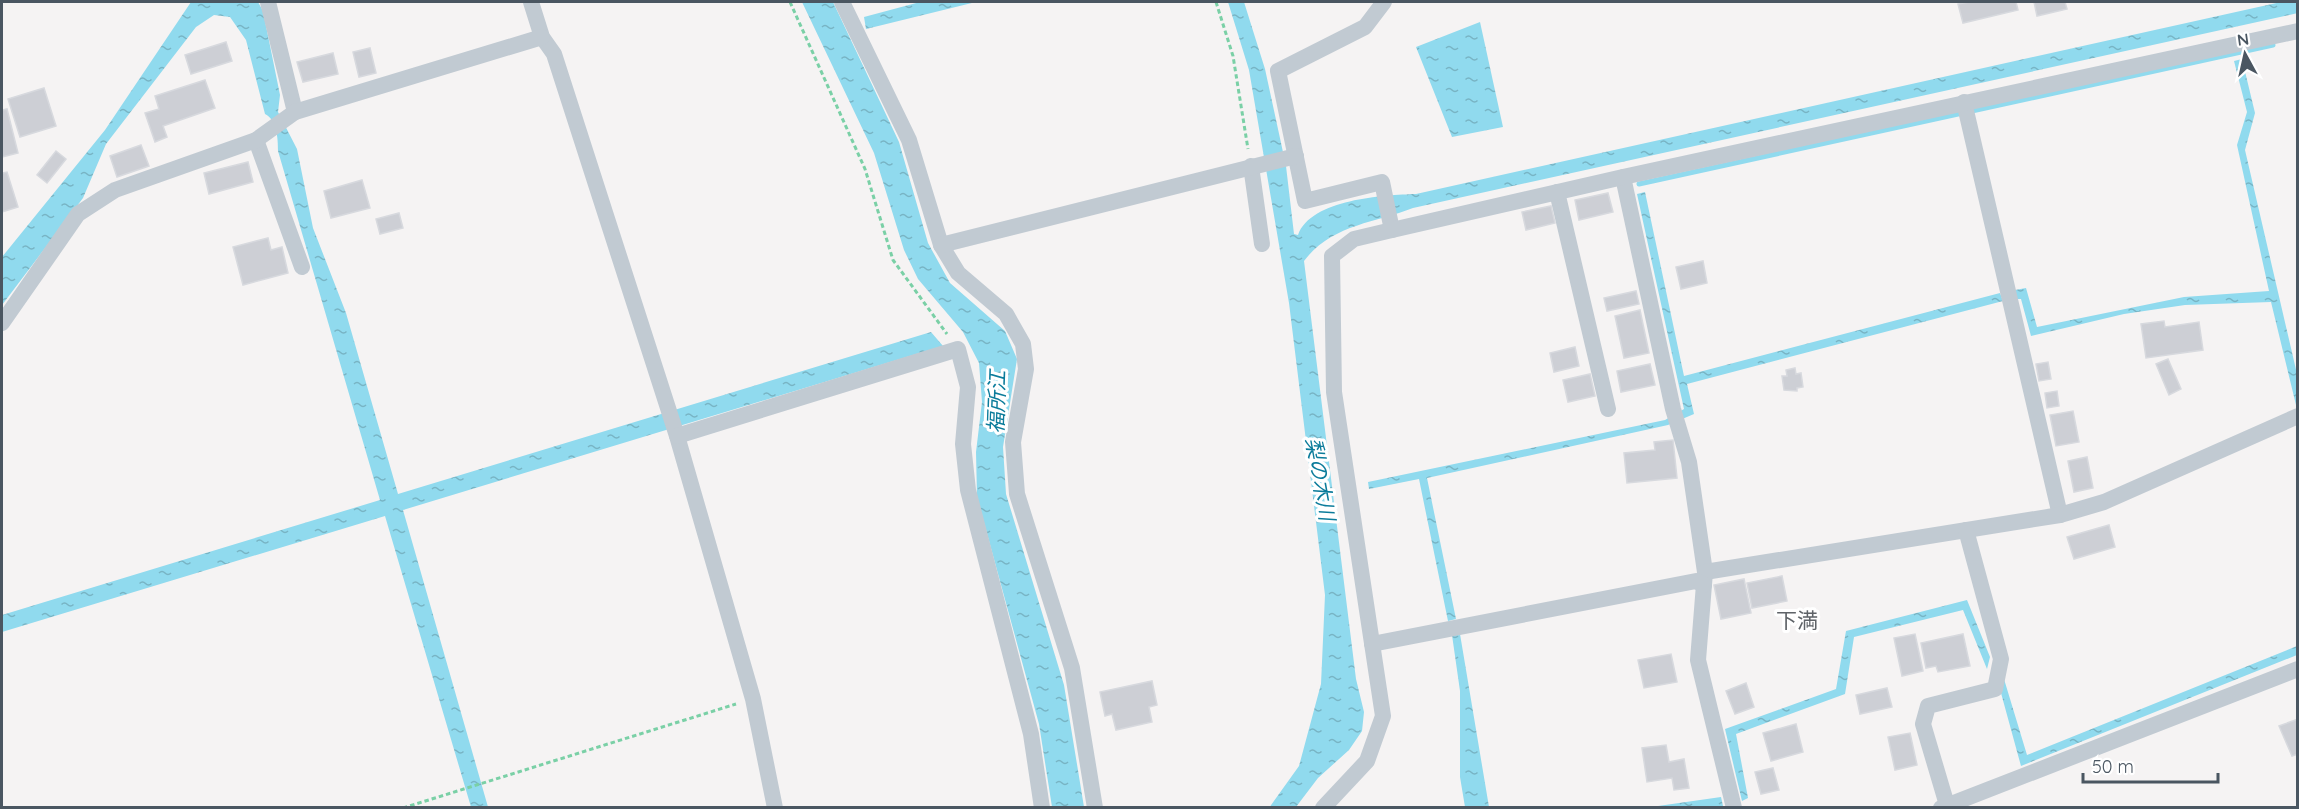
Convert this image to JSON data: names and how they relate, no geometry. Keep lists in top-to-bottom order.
{
  "districts": ["下満"],
  "water": ["福所江", "梨の木川"],
  "scale_bar": "50 m",
  "north": "top"
}
